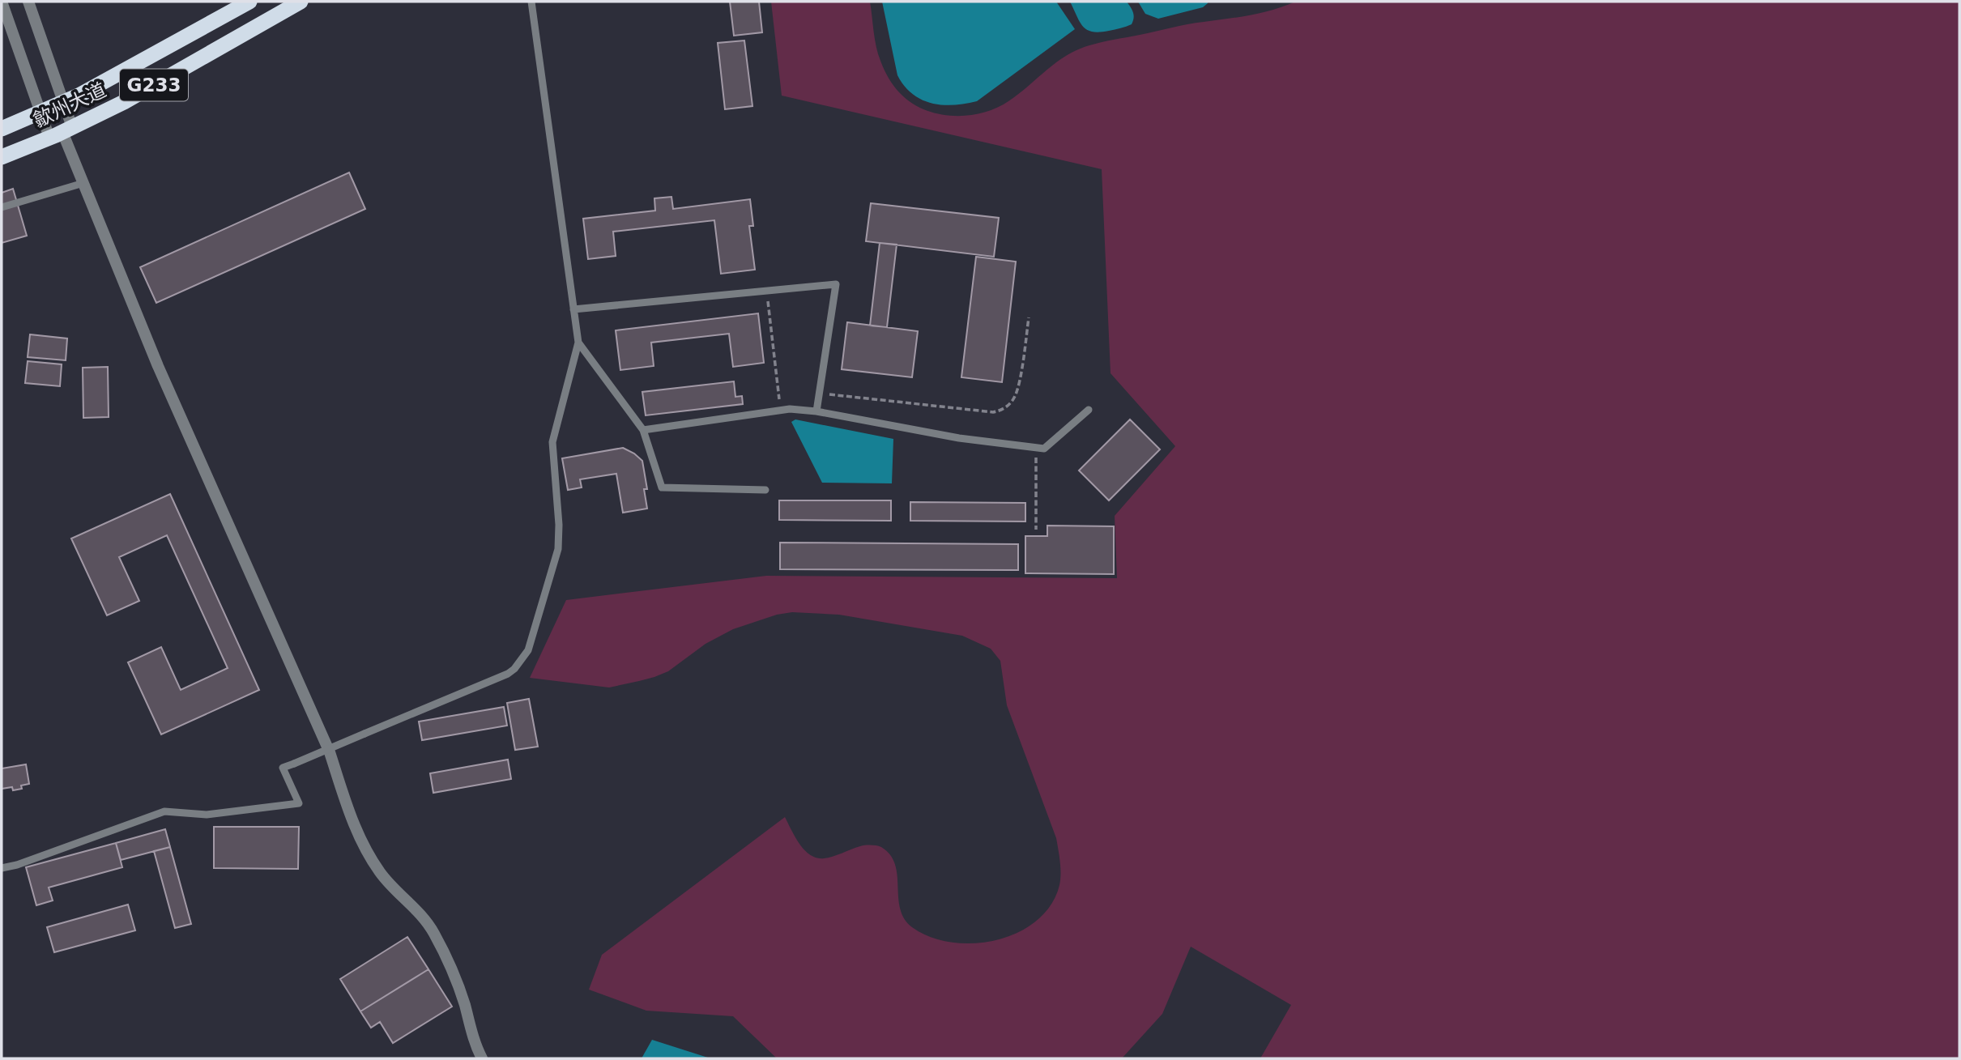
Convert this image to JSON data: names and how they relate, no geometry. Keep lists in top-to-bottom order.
{
  "streets": {
    "highway": ["G233", "歙州大道"]
  }
}
